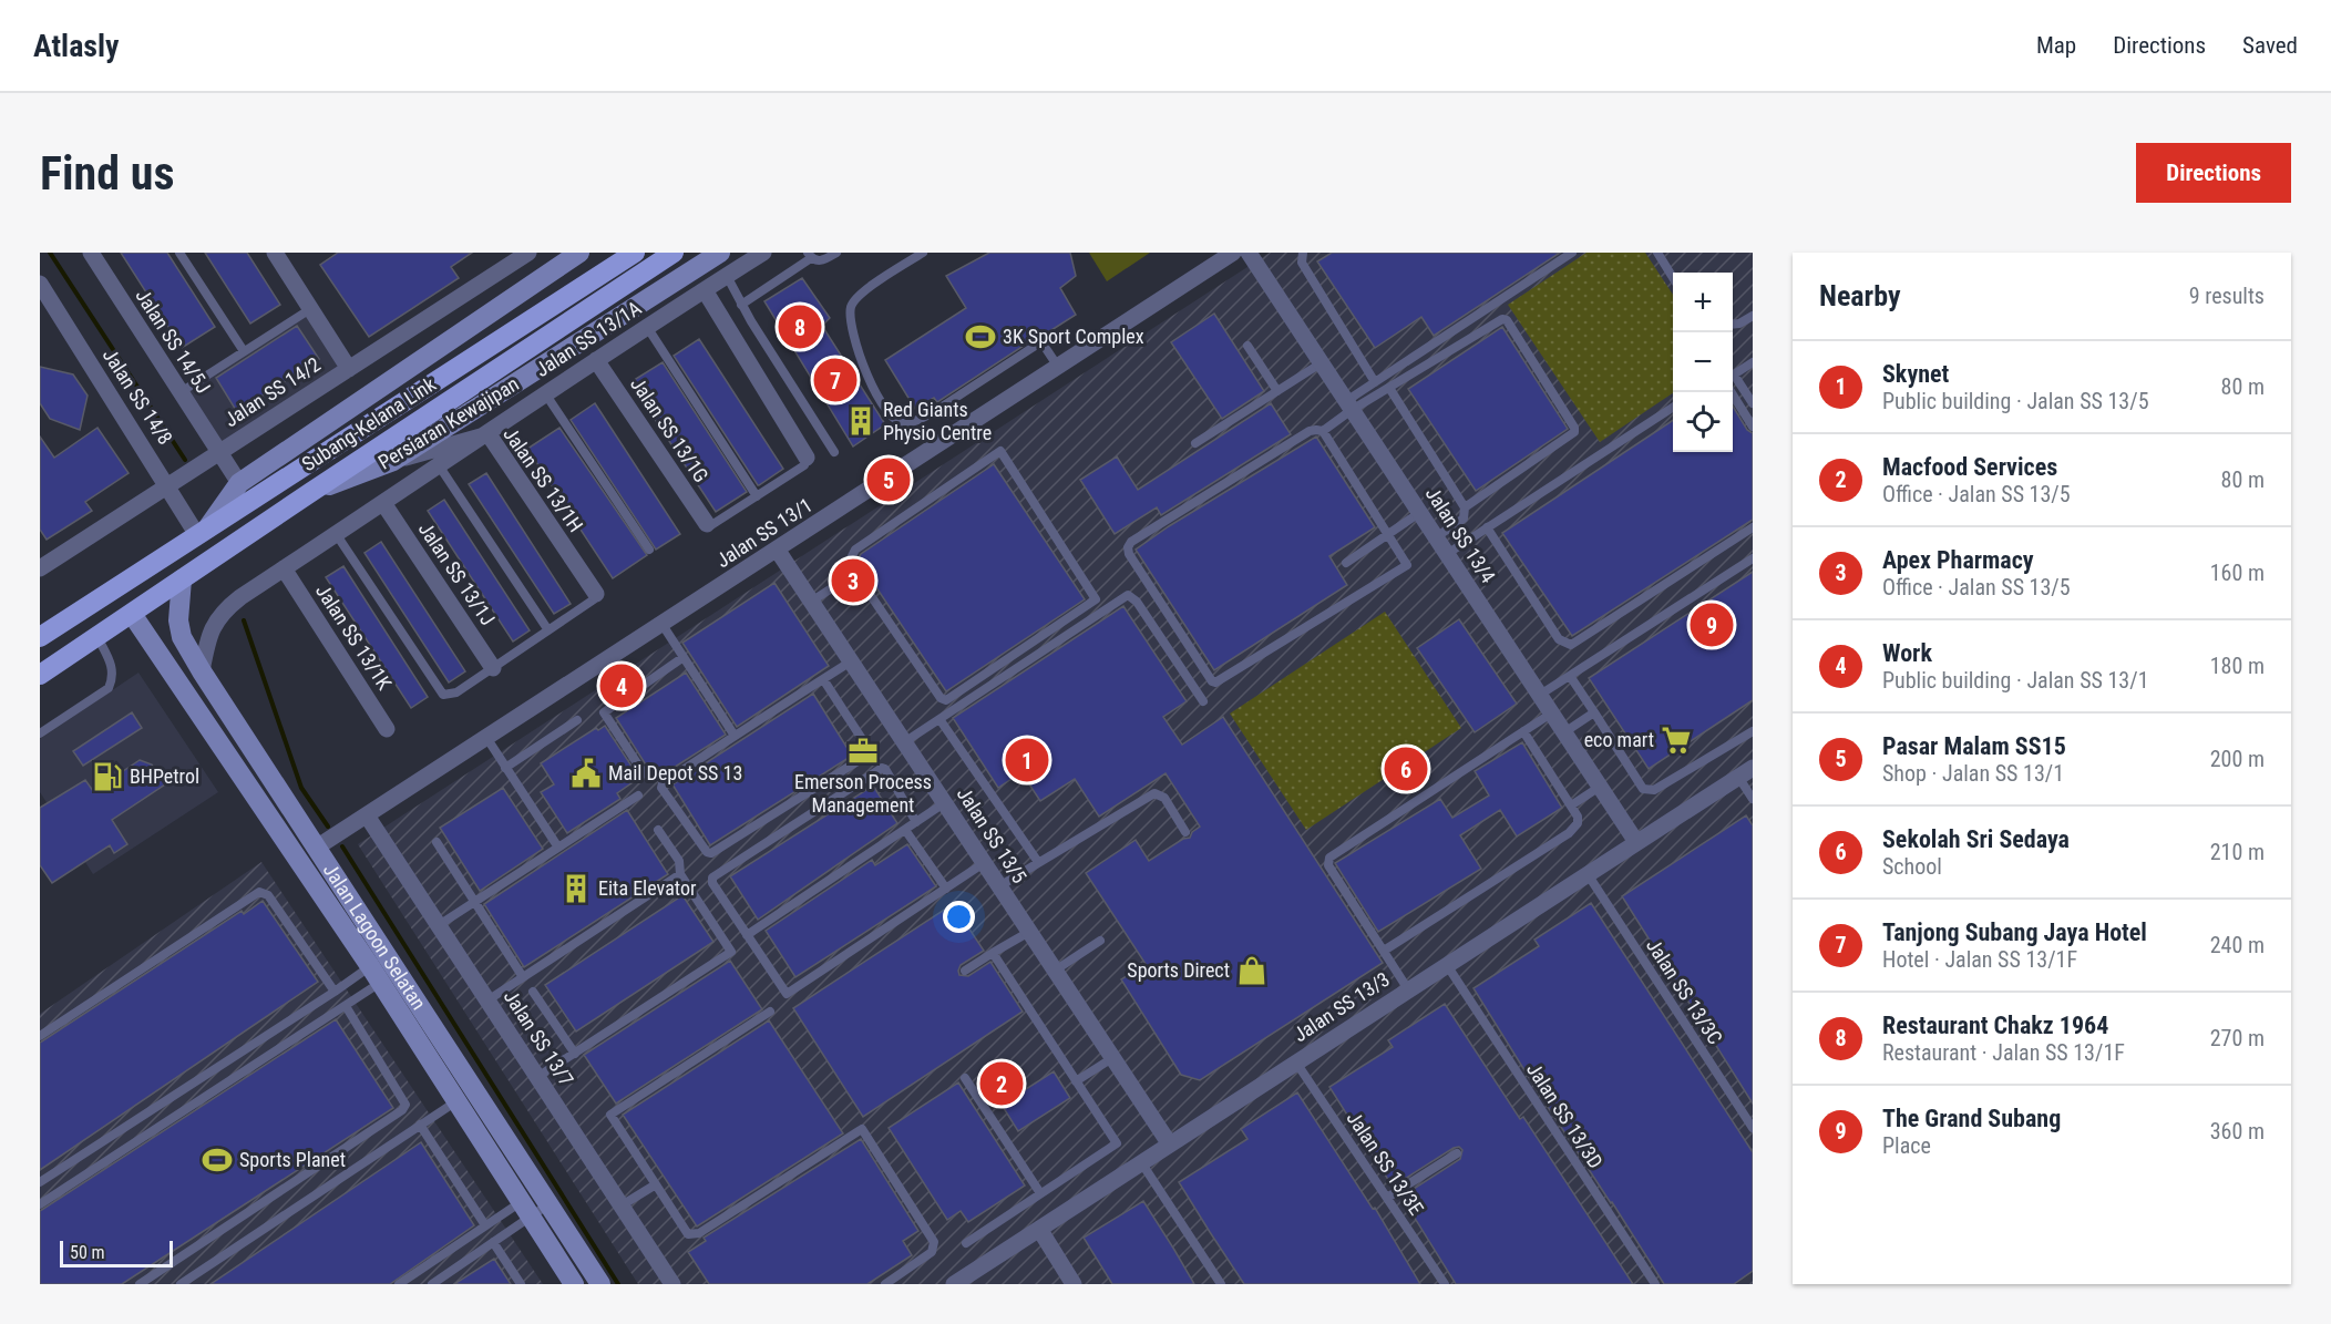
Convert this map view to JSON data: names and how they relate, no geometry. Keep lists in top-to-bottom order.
{
  "streets": {
    "main road": ["Persiaran Kewajipan", "Subang-Kelana Link", "Jalan Lagoon Selatan"],
    "street": [
      "Jalan SS 13/1A",
      "Jalan SS 14/5J",
      "Jalan SS 14/2",
      "Jalan SS 14/8",
      "Jalan SS 13/1G",
      "Jalan SS 13/1H",
      "Jalan SS 13/1",
      "Jalan SS 13/4",
      "Jalan SS 13/1J",
      "Jalan SS 13/1K",
      "Jalan SS 13/5",
      "Jalan SS 13/3",
      "Jalan SS 13/7"
    ],
    "lane": ["Jalan SS 13/3C", "Jalan SS 13/3D", "Jalan SS 13/3E"]
  },
  "crossings": [
    ["Jalan SS 13/1A", "Jalan SS 13/1G"],
    ["Jalan SS 13/1A", "Jalan SS 13/1H"],
    ["Jalan SS 13/1A", "Jalan SS 13/1J"],
    ["Jalan SS 13/1A", "Jalan SS 13/1K"],
    ["Jalan SS 13/1A", "Jalan Lagoon Selatan"],
    ["Jalan SS 14/5J", "Jalan SS 14/2"],
    ["Jalan SS 14/2", "Jalan SS 14/8"],
    ["Jalan SS 14/8", "Subang-Kelana Link"],
    ["Persiaran Kewajipan", "Subang-Kelana Link"],
    ["Persiaran Kewajipan", "Jalan SS 13/1H"],
    ["Persiaran Kewajipan", "Jalan Lagoon Selatan"],
    ["Jalan SS 13/1", "Jalan SS 13/5"],
    ["Jalan SS 13/1", "Jalan Lagoon Selatan"],
    ["Jalan SS 13/1", "Jalan SS 13/7"],
    ["Jalan SS 13/4", "Jalan SS 13/3"],
    ["Jalan SS 13/5", "Jalan SS 13/3"],
    ["Jalan SS 13/3C", "Jalan SS 13/3"],
    ["Jalan SS 13/3", "Jalan SS 13/3D"],
    ["Jalan SS 13/3", "Jalan SS 13/3E"]
  ],
  "places": {
    "sports": ["3K Sport Complex", "Sports Planet"],
    "building": ["Red Giants Physio Centre", "Eita Elevator"],
    "supermarket": ["eco mart"],
    "office": ["Emerson Process Management"],
    "public building": ["Mail Depot SS 13"],
    "fuel station": ["BHPetrol"],
    "shop": ["Sports Direct"]
  },
  "scale_bar": "50 m",
  "page": {
    "header": "Atlasly",
    "nav": ["Map", "Directions", "Saved"],
    "buttons": "Directions",
    "title": "Find us",
    "heading": ["Nearby", "9 results"],
    "map_buttons": ["+", "−"],
    "pins": [
      "8",
      "7",
      "5",
      "3",
      "9",
      "4",
      "1",
      "6",
      "2"
    ],
    "list": [
      {
        "mark": "1",
        "name": "Skynet",
        "note": "Public building · Jalan SS 13/5",
        "value": "80 m"
      },
      {
        "mark": "2",
        "name": "Macfood Services",
        "note": "Office · Jalan SS 13/5",
        "value": "80 m"
      },
      {
        "mark": "3",
        "name": "Apex Pharmacy",
        "note": "Office · Jalan SS 13/5",
        "value": "160 m"
      },
      {
        "mark": "4",
        "name": "Work",
        "note": "Public building · Jalan SS 13/1",
        "value": "180 m"
      },
      {
        "mark": "5",
        "name": "Pasar Malam SS15",
        "note": "Shop · Jalan SS 13/1",
        "value": "200 m"
      },
      {
        "mark": "6",
        "name": "Sekolah Sri Sedaya",
        "note": "School",
        "value": "210 m"
      },
      {
        "mark": "7",
        "name": "Tanjong Subang Jaya Hotel",
        "note": "Hotel · Jalan SS 13/1F",
        "value": "240 m"
      },
      {
        "mark": "8",
        "name": "Restaurant Chakz 1964",
        "note": "Restaurant · Jalan SS 13/1F",
        "value": "270 m"
      },
      {
        "mark": "9",
        "name": "The Grand Subang",
        "note": "Place",
        "value": "360 m"
      }
    ],
    "scale": "50 m"
  }
}
